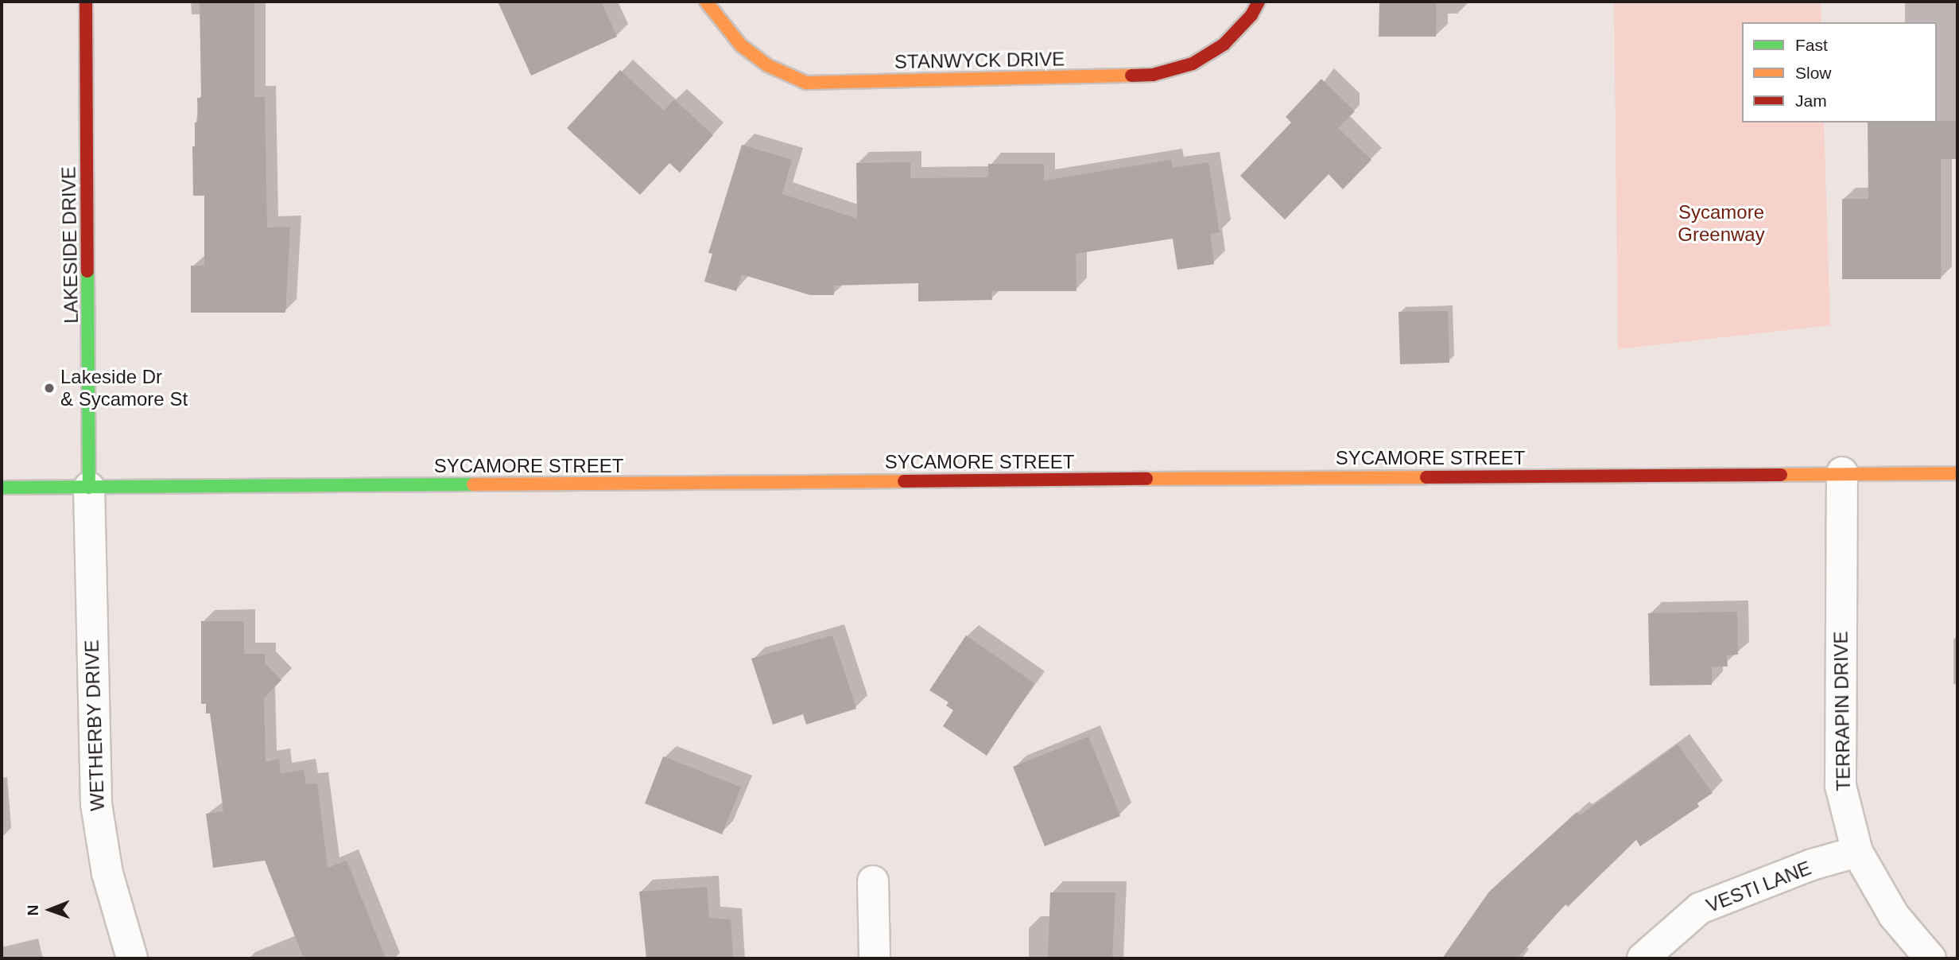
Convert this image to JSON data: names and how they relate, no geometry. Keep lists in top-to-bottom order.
{
  "streets": {
    "street": [
      "STANWYCK DRIVE",
      "LAKESIDE DRIVE",
      "SYCAMORE STREET",
      "TERRAPIN DRIVE",
      "WETHERBY DRIVE",
      "VESTI LANE"
    ]
  },
  "crossings": [
    ["LAKESIDE DRIVE", "SYCAMORE STREET"],
    ["LAKESIDE DRIVE", "WETHERBY DRIVE"],
    ["SYCAMORE STREET", "TERRAPIN DRIVE"],
    ["SYCAMORE STREET", "WETHERBY DRIVE"],
    ["TERRAPIN DRIVE", "VESTI LANE"]
  ],
  "parks": ["Sycamore Greenway"],
  "places": ["Lakeside Dr & Sycamore St"],
  "legend": ["Fast", "Slow", "Jam"],
  "north": "left"
}
